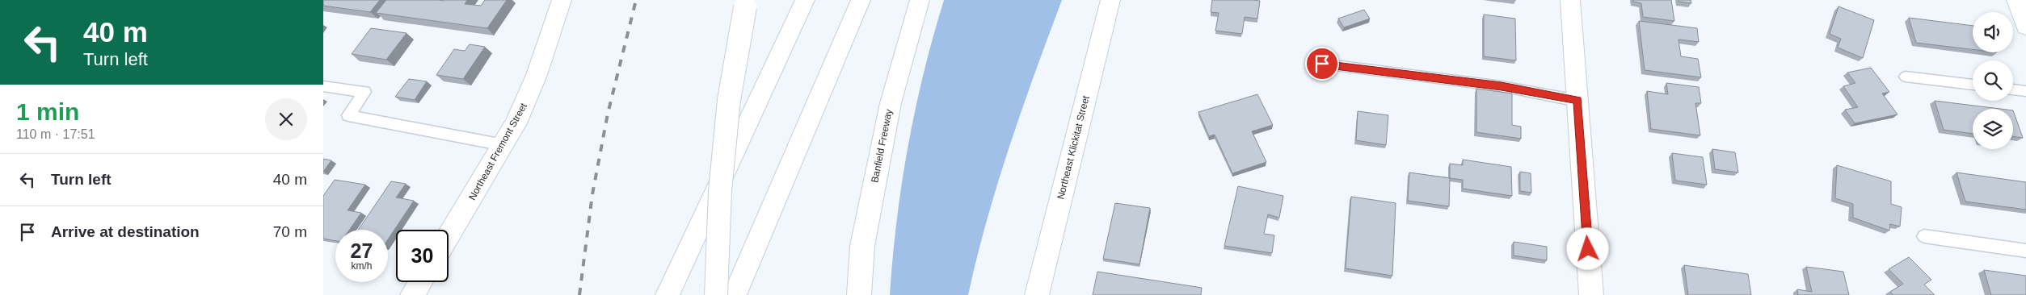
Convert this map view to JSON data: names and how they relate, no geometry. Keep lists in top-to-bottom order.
{
  "streets": {
    "main road": ["Banfield Freeway", "Northeast Klickitat Street", "Northeast Fremont Street"]
  },
  "page": {
    "turn": ["40 m", "Turn left"],
    "heading": ["1 min", "110 m · 17:51"],
    "list": [
      {
        "name": "Turn left",
        "value": "40 m"
      },
      {
        "name": "Arrive at destination",
        "value": "70 m"
      }
    ],
    "speed": "27 km/h",
    "limit": "30"
  }
}
